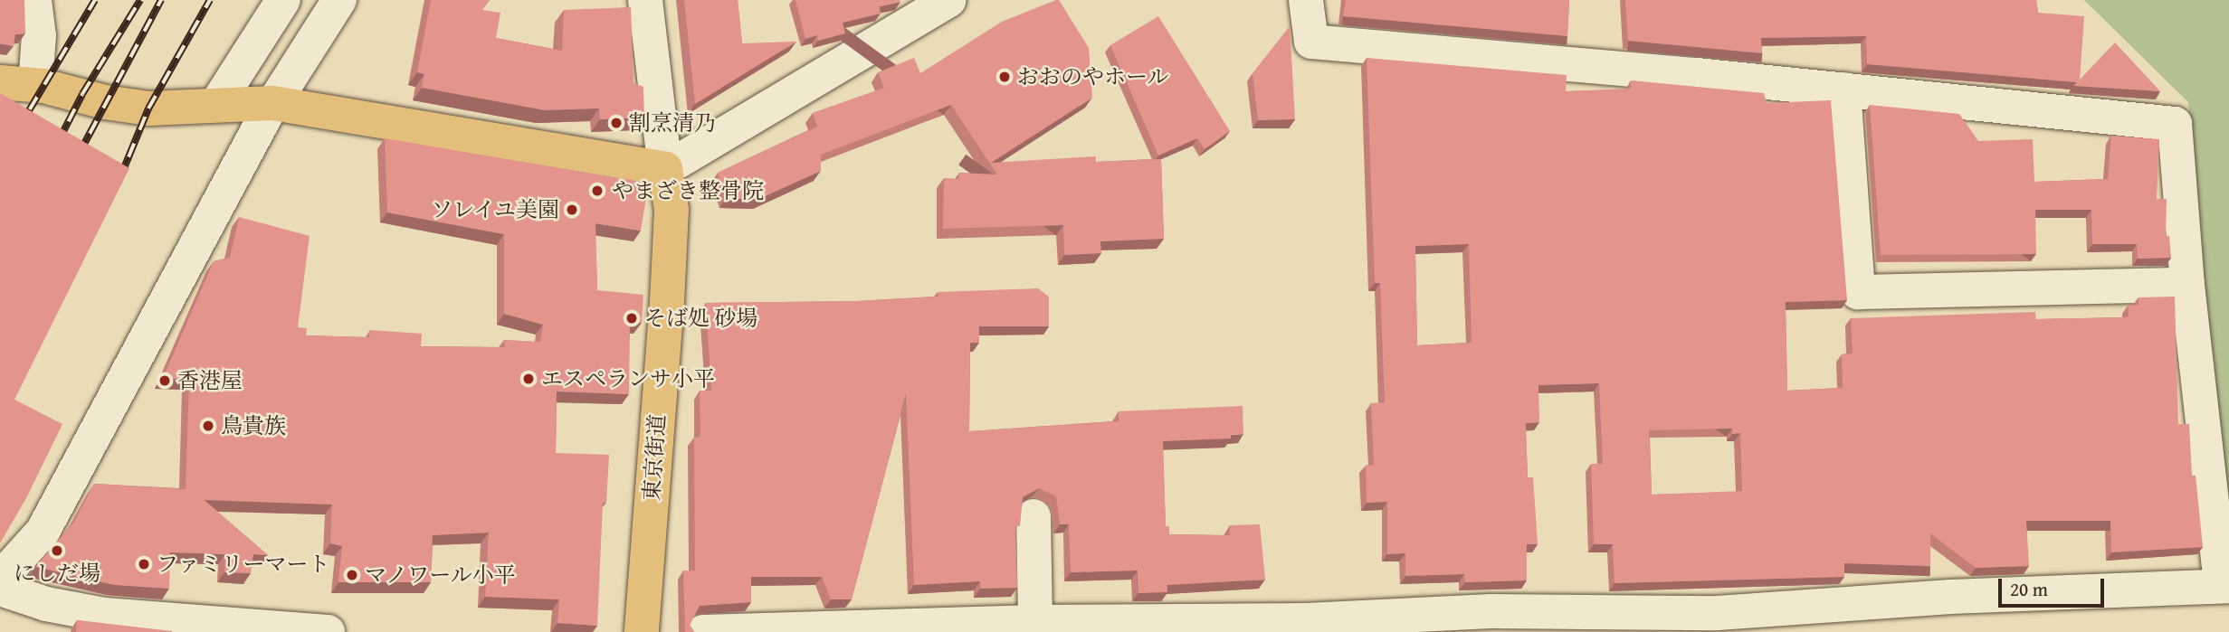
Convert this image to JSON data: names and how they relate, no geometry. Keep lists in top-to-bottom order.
{
  "streets": {
    "main road": ["東京街道"]
  },
  "places": [
    "おおのやホール",
    "割烹清乃",
    "やまざき整骨院",
    "ソレイユ美園",
    "そば処 砂場",
    "エスペランサ小平",
    "香港屋",
    "鳥貴族",
    "にしだ場",
    "ファミリーマート",
    "マノワール小平"
  ],
  "scale_bar": "20 m"
}
